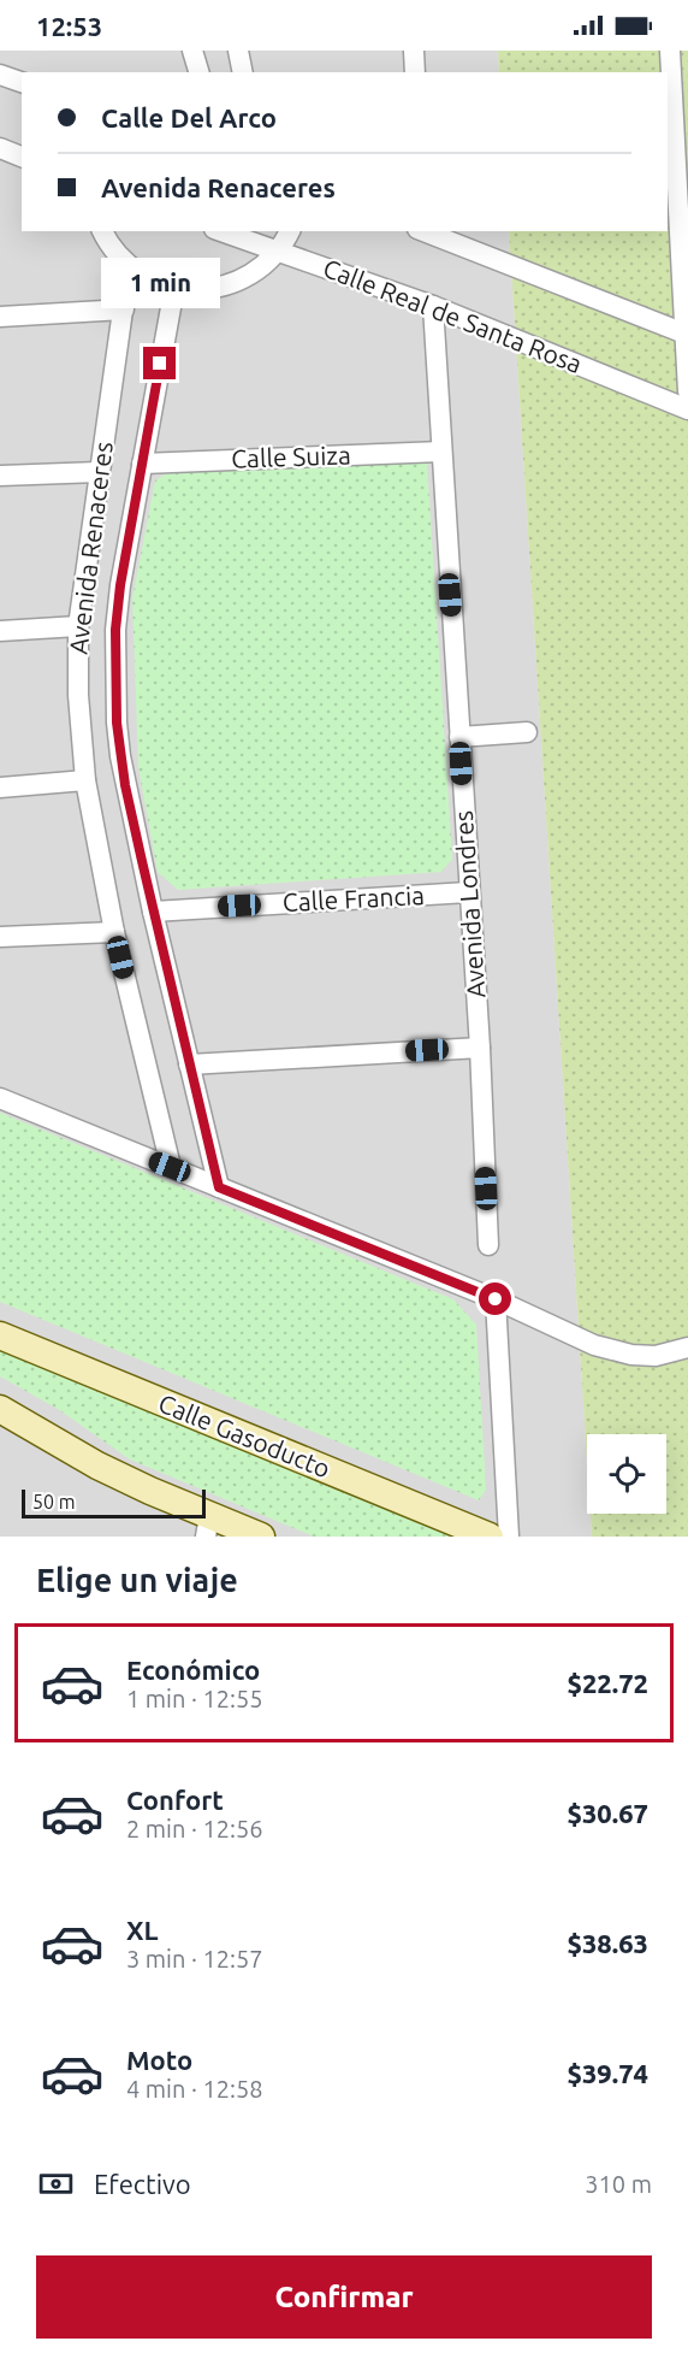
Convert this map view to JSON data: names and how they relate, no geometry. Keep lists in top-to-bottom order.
{
  "streets": {
    "street": [
      "Calle Real de Santa Rosa",
      "Calle Suiza",
      "Avenida Renaceres",
      "Calle Francia",
      "Avenida Londres",
      "Calle Gasoducto"
    ]
  },
  "crossings": [
    ["Calle Real de Santa Rosa", "Avenida Londres"],
    ["Calle Suiza", "Avenida Renaceres"],
    ["Calle Suiza", "Avenida Londres"],
    ["Avenida Renaceres", "Calle Francia"],
    ["Calle Francia", "Avenida Londres"]
  ],
  "scale_bar": "50 m",
  "page": {
    "status": "12:53",
    "banner": ["Calle Del Arco", "Avenida Renaceres"],
    "bubble": "1 min",
    "scale": "50 m",
    "heading": "Elige un viaje",
    "list": [
      {
        "name": "Económico",
        "note": "1 min · 12:55",
        "value": "$22.72"
      },
      {
        "name": "Confort",
        "note": "2 min · 12:56",
        "value": "$30.67"
      },
      {
        "name": "XL",
        "note": "3 min · 12:57",
        "value": "$38.63"
      },
      {
        "name": "Moto",
        "note": "4 min · 12:58",
        "value": "$39.74"
      }
    ],
    "pay": ["Efectivo", "310 m"],
    "buttons": "Confirmar"
  }
}
